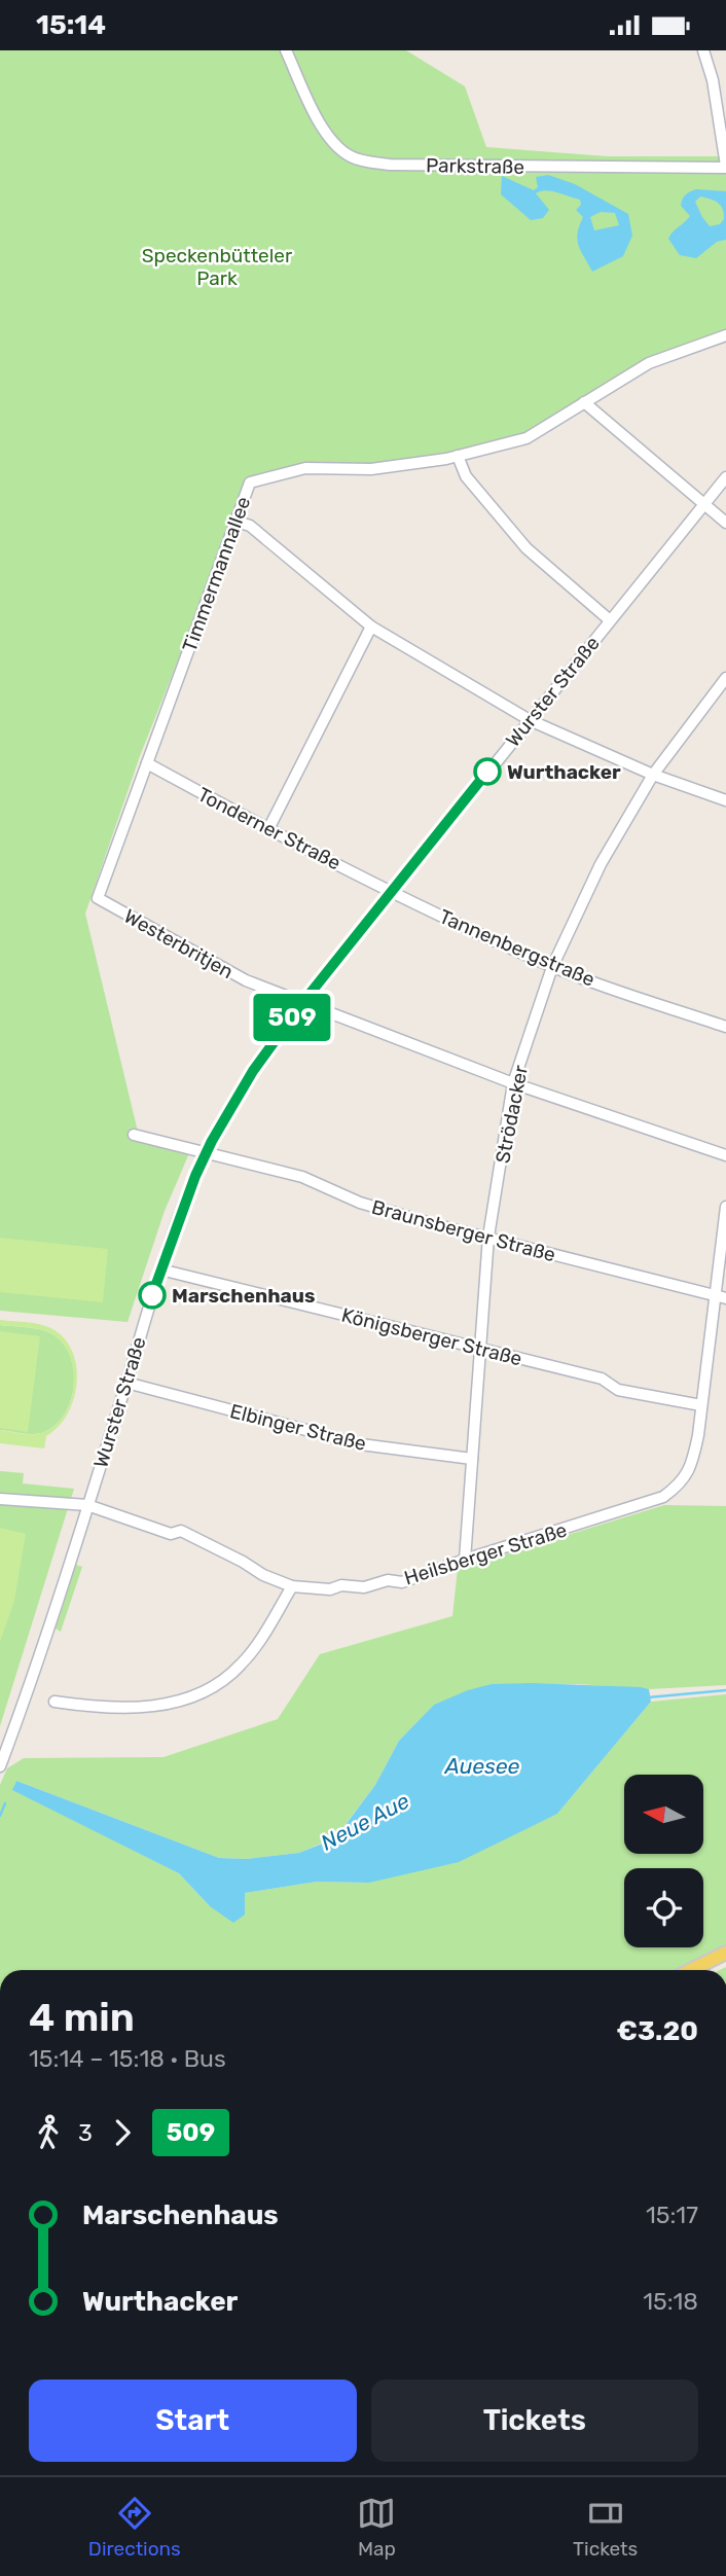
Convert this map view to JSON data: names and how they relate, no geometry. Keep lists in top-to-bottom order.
{
  "streets": {
    "street": [
      "Parkstraße",
      "Timmermannallee",
      "Wurster Straße",
      "Tonderner Straße",
      "Westerbritjen",
      "Tannenbergstraße",
      "Strödacker",
      "Braunsberger Straße",
      "Königsberger Straße",
      "Elbinger Straße",
      "Heilsberger Straße"
    ]
  },
  "crossings": [
    ["Timmermannallee", "Tonderner Straße"],
    ["Timmermannallee", "Westerbritjen"],
    ["Wurster Straße", "Tonderner Straße"],
    ["Wurster Straße", "Westerbritjen"],
    ["Wurster Straße", "Tannenbergstraße"],
    ["Wurster Straße", "Braunsberger Straße"],
    ["Wurster Straße", "Königsberger Straße"],
    ["Wurster Straße", "Elbinger Straße"],
    ["Wurster Straße", "Heilsberger Straße"],
    ["Tonderner Straße", "Tannenbergstraße"],
    ["Westerbritjen", "Strödacker"],
    ["Tannenbergstraße", "Strödacker"],
    ["Strödacker", "Braunsberger Straße"],
    ["Strödacker", "Königsberger Straße"],
    ["Strödacker", "Elbinger Straße"],
    ["Strödacker", "Heilsberger Straße"],
    ["Königsberger Straße", "Heilsberger Straße"]
  ],
  "water": ["Auesee", "Neue Aue"],
  "parks": ["Speckenbütteler Park"],
  "places": ["Wurthacker", "Marschenhaus"],
  "lines": ["bus line 509"],
  "north": "left",
  "page": {
    "status": "15:14",
    "on_map": "509",
    "heading": ["4 min", "15:14 – 15:18 · Bus", "€3.20"],
    "legs": ["3", "509"],
    "list": [
      {
        "name": "Marschenhaus",
        "value": "15:17"
      },
      {
        "name": "Wurthacker",
        "value": "15:18"
      }
    ],
    "buttons": ["Start", "Tickets"],
    "tabs": ["Directions", "Map", "Tickets"]
  }
}
